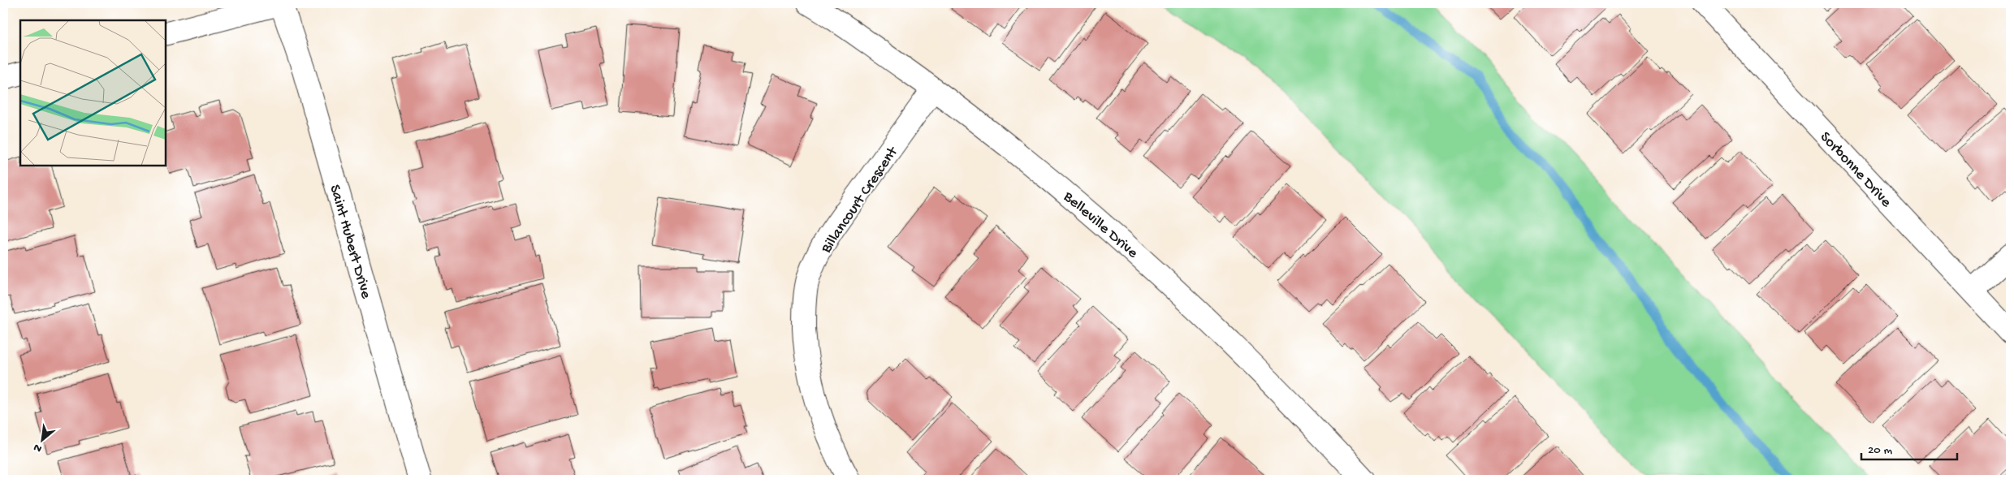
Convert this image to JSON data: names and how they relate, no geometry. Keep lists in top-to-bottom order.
{
  "streets": {
    "street": [
      "Sorbonne Drive",
      "Billancourt Crescent",
      "Belleville Drive",
      "Saint Hubert Drive"
    ]
  },
  "crossings": [
    ["Billancourt Crescent", "Belleville Drive"]
  ],
  "scale_bar": "20 m",
  "north": "bottom left"
}
